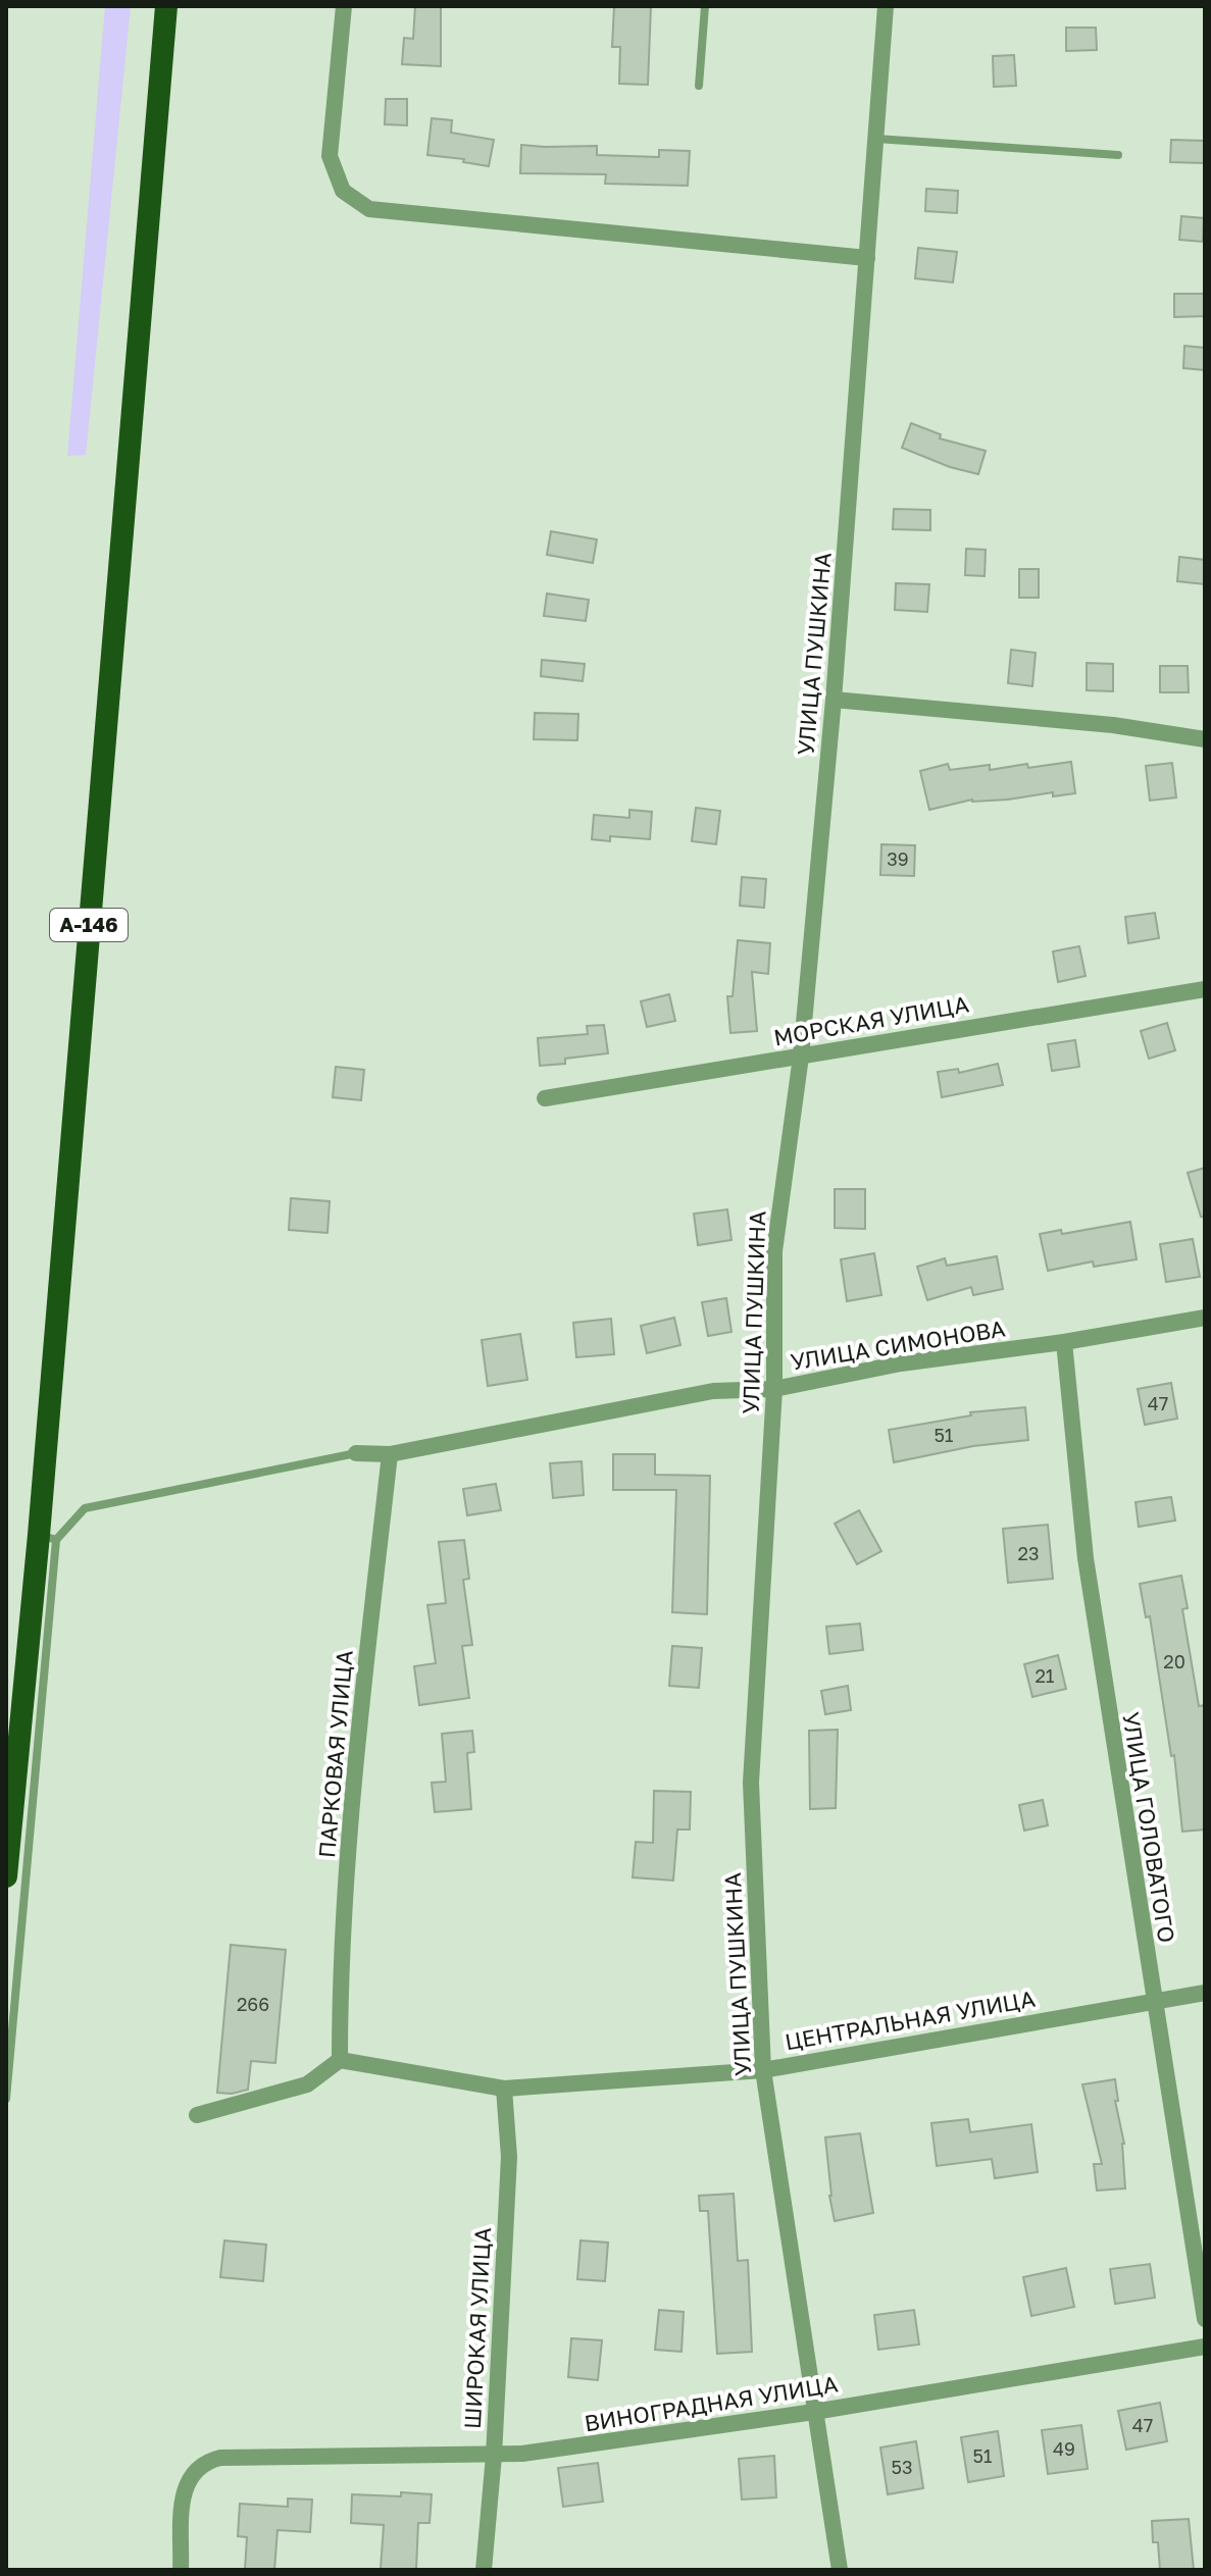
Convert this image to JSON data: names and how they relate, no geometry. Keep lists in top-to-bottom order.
{
  "streets": {
    "highway": ["А-146"],
    "street": [
      "УЛИЦА ПУШКИНА",
      "МОРСКАЯ УЛИЦА",
      "УЛИЦА СИМОНОВА",
      "ПАРКОВАЯ УЛИЦА",
      "УЛИЦА ГОЛОВАТОГО",
      "ЦЕНТРАЛЬНАЯ УЛИЦА",
      "ШИРОКАЯ УЛИЦА",
      "ВИНОГРАДНАЯ УЛИЦА"
    ]
  },
  "crossings": [
    ["УЛИЦА ПУШКИНА", "МОРСКАЯ УЛИЦА"],
    ["УЛИЦА ПУШКИНА", "УЛИЦА СИМОНОВА"],
    ["УЛИЦА ПУШКИНА", "ЦЕНТРАЛЬНАЯ УЛИЦА"],
    ["УЛИЦА ПУШКИНА", "ВИНОГРАДНАЯ УЛИЦА"],
    ["УЛИЦА СИМОНОВА", "ПАРКОВАЯ УЛИЦА"],
    ["УЛИЦА СИМОНОВА", "УЛИЦА ГОЛОВАТОГО"],
    ["ПАРКОВАЯ УЛИЦА", "ЦЕНТРАЛЬНАЯ УЛИЦА"],
    ["УЛИЦА ГОЛОВАТОГО", "ЦЕНТРАЛЬНАЯ УЛИЦА"],
    ["ЦЕНТРАЛЬНАЯ УЛИЦА", "ШИРОКАЯ УЛИЦА"],
    ["ШИРОКАЯ УЛИЦА", "ВИНОГРАДНАЯ УЛИЦА"]
  ],
  "house_numbers": [
    "39",
    "47",
    "51",
    "23",
    "20",
    "21",
    "266",
    "47",
    "49",
    "51",
    "53"
  ]
}
